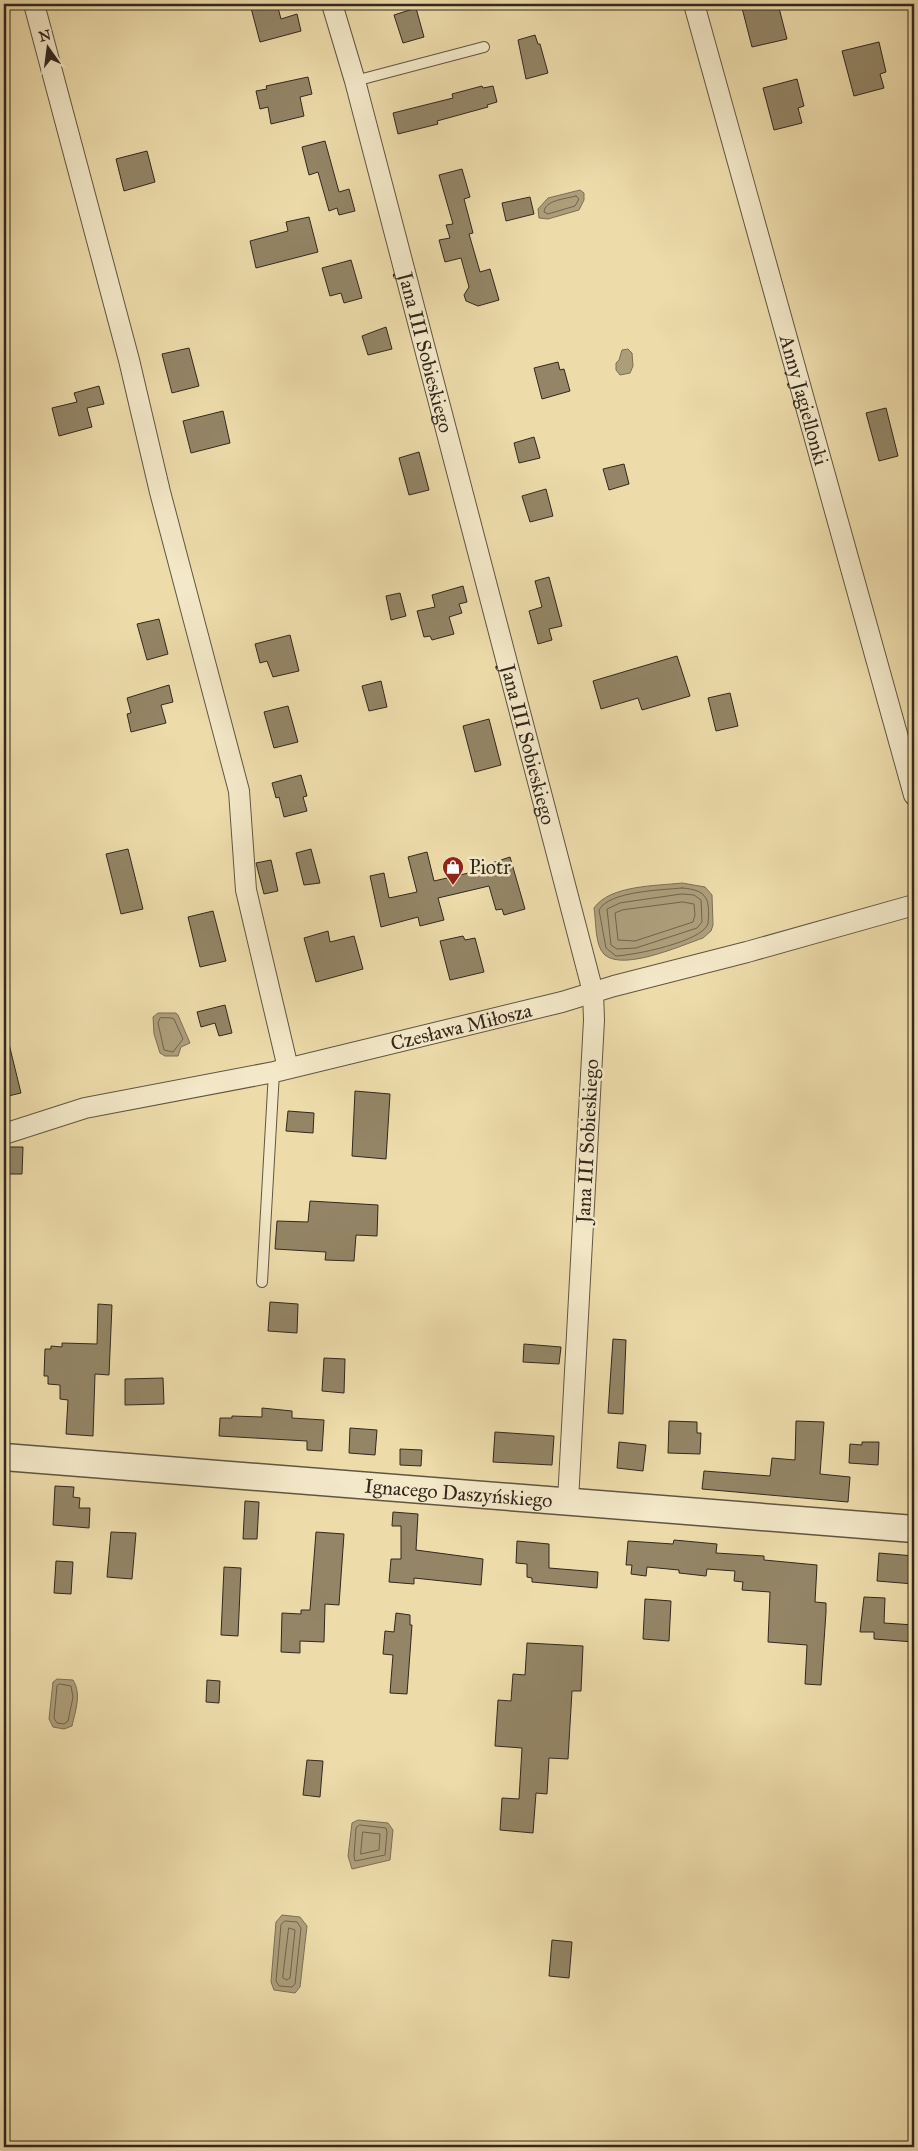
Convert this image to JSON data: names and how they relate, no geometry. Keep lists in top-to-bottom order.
{
  "streets": {
    "street": [
      "Jana III Sobieskiego",
      "Anny Jagiellonki",
      "Czesława Miłosza",
      "Ignacego Daszyńskiego"
    ]
  },
  "crossings": [
    ["Jana III Sobieskiego", "Czesława Miłosza"],
    ["Jana III Sobieskiego", "Ignacego Daszyńskiego"]
  ],
  "places": {
    "shop": ["Piotr"]
  },
  "north": "top"
}
